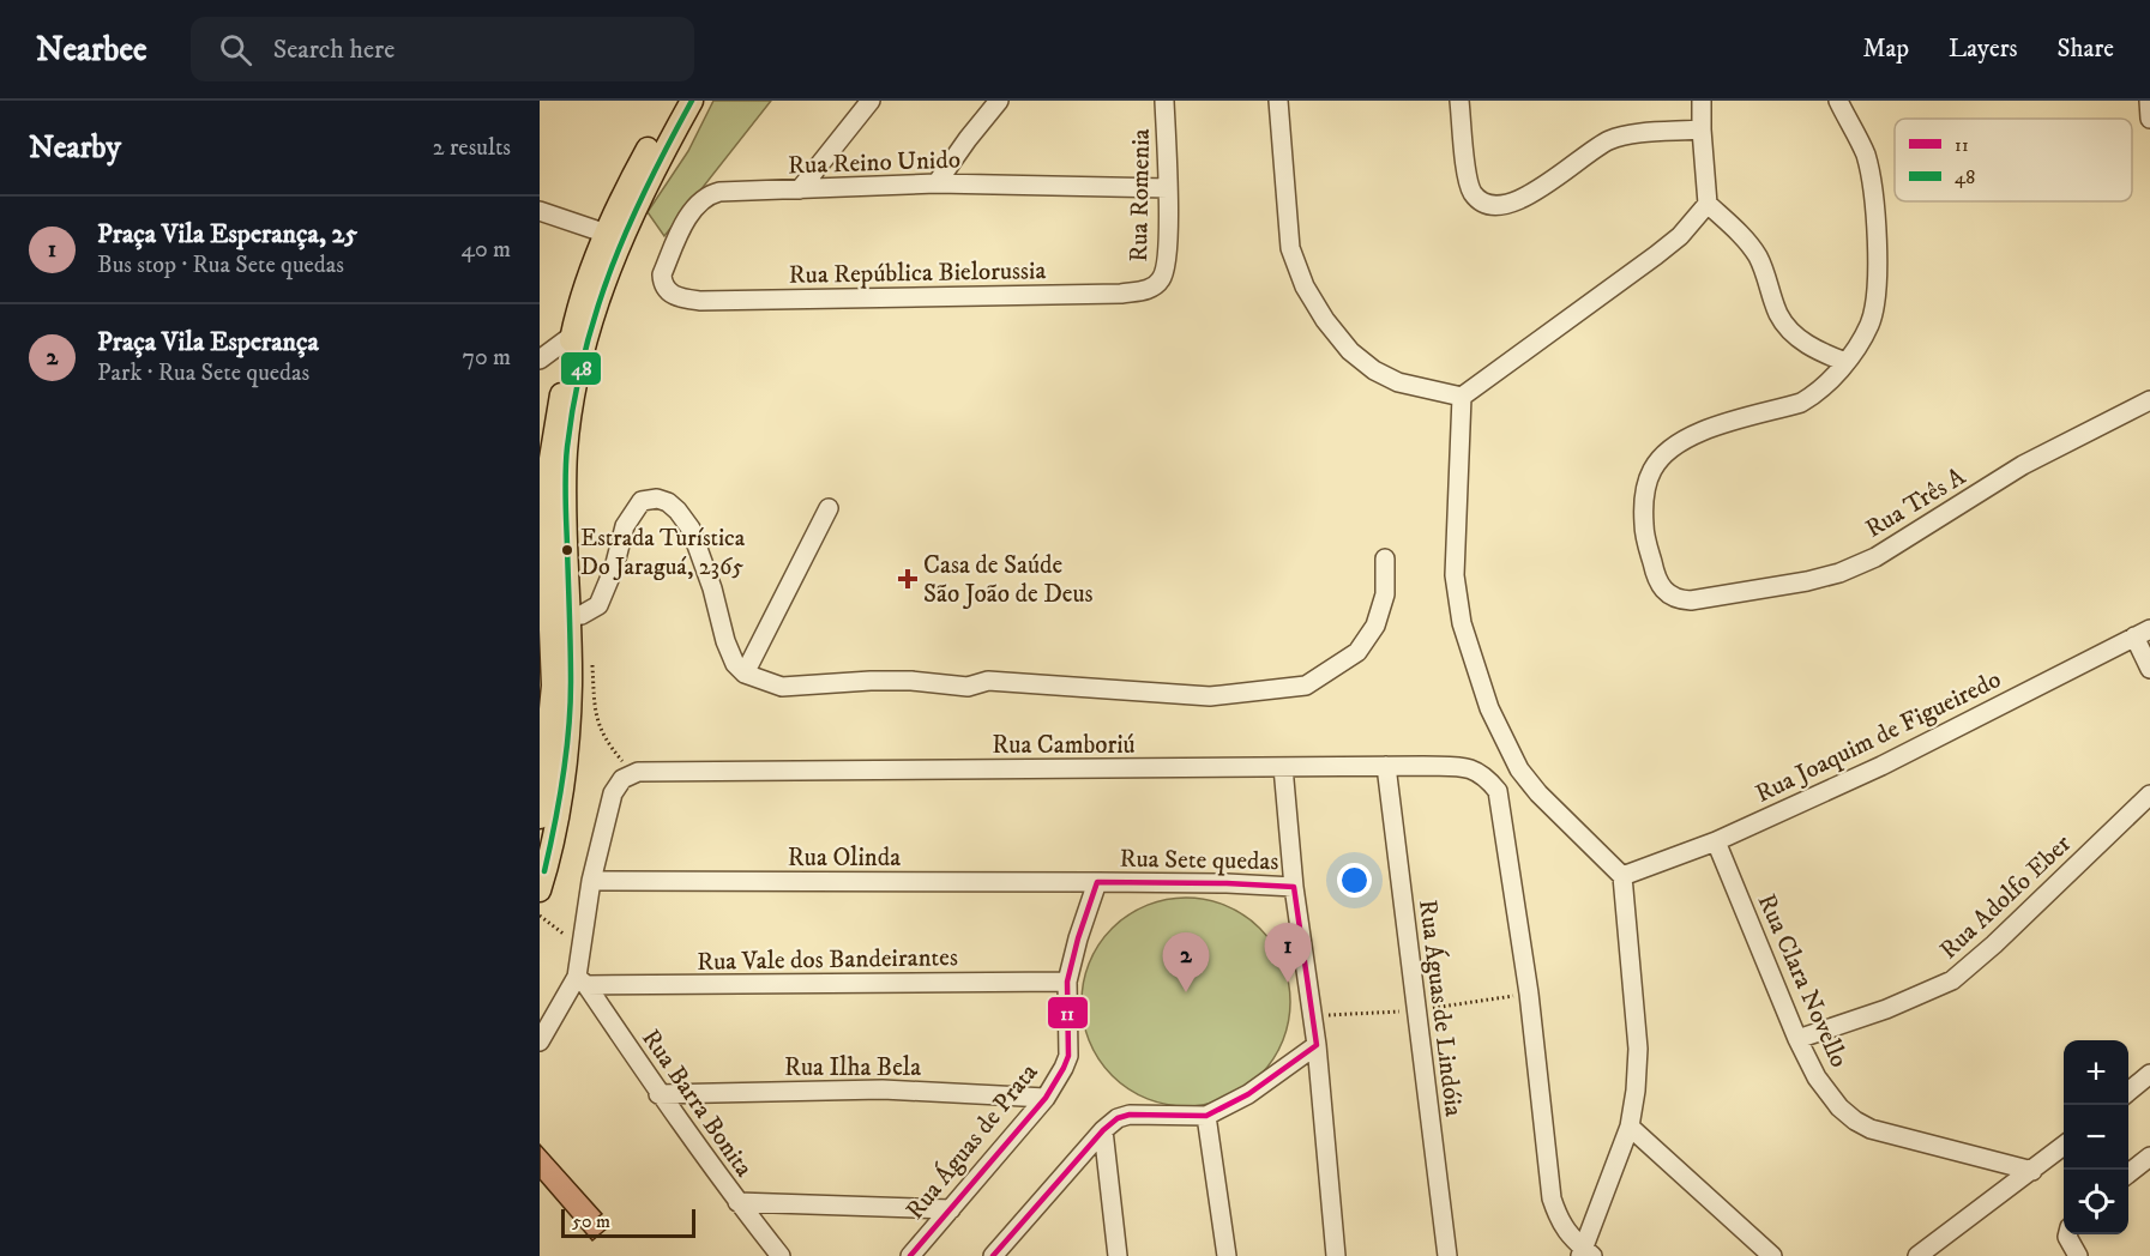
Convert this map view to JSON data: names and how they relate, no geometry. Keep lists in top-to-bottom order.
{
  "streets": {
    "street": [
      "Rua Reino Unido",
      "Rua Romenia",
      "Rua República Bielorussia",
      "Rua Três A",
      "Rua Joaquim de Figueiredo",
      "Rua Camboriú",
      "Rua Olinda",
      "Rua Sete quedas",
      "Rua Adolfo Eber",
      "Rua Vale dos Bandeirantes",
      "Rua Clara Novello",
      "Rua Águas de Lindóia",
      "Rua Ilha Bela",
      "Rua Barra Bonita",
      "Rua Águas de Prata"
    ]
  },
  "crossings": [
    ["Rua Reino Unido", "Rua Romenia"],
    ["Rua Reino Unido", "Rua República Bielorussia"],
    ["Rua Romenia", "Rua República Bielorussia"],
    ["Rua Joaquim de Figueiredo", "Rua Clara Novello"],
    ["Rua Camboriú", "Rua Águas de Lindóia"],
    ["Rua Olinda", "Rua Sete quedas"],
    ["Rua Sete quedas", "Rua Vale dos Bandeirantes"],
    ["Rua Sete quedas", "Rua Águas de Prata"],
    ["Rua Adolfo Eber", "Rua Clara Novello"],
    ["Rua Vale dos Bandeirantes", "Rua Barra Bonita"],
    ["Rua Ilha Bela", "Rua Barra Bonita"],
    ["Rua Ilha Bela", "Rua Águas de Prata"]
  ],
  "places": {
    "other": ["Estrada Turística Do Jaraguá, 2365"],
    "health": ["Casa de Saúde São João de Deus"]
  },
  "lines": ["transit line 48", "transit line 11"],
  "legend": ["11", "48"],
  "scale_bar": "50 m",
  "page": {
    "header": "Nearbee",
    "search": "Search here",
    "nav": ["Map", "Layers", "Share"],
    "heading": ["Nearby", "2 results"],
    "list": [
      {
        "mark": "1",
        "name": "Praça Vila Esperança, 25",
        "note": "Bus stop · Rua Sete quedas",
        "value": "40 m"
      },
      {
        "mark": "2",
        "name": "Praça Vila Esperança",
        "note": "Park · Rua Sete quedas",
        "value": "70 m"
      }
    ],
    "pins": ["1", "2"],
    "map_buttons": ["+", "−"],
    "scale": "50 m"
  }
}
